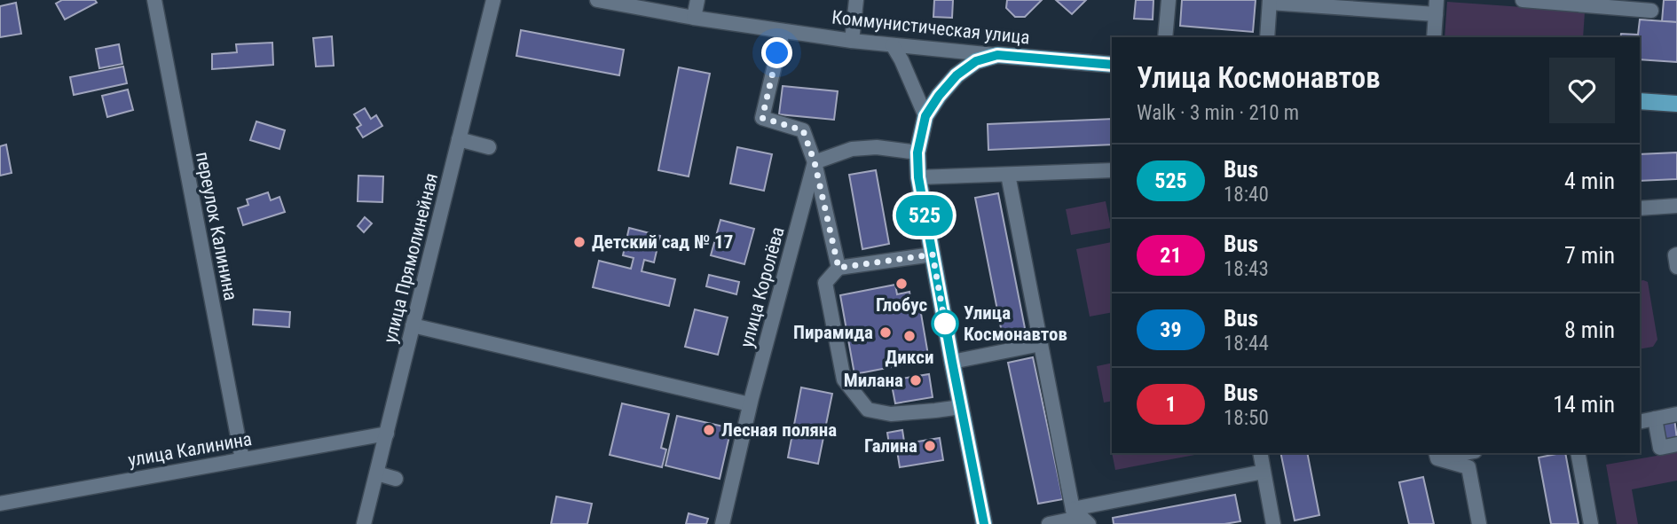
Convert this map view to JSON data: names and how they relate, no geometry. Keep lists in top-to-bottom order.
{
  "streets": {
    "main road": ["Коммунистическая улица"],
    "street": [
      "переулок Калинина",
      "улица Прямолинейная",
      "улица Королёва",
      "улица Калинина"
    ]
  },
  "crossings": [
    ["переулок Калинина", "улица Калинина"],
    ["улица Прямолинейная", "улица Калинина"]
  ],
  "places": [
    "Детский сад № 17",
    "Глобус",
    "Улица Космонавтов",
    "Пирамида",
    "Дикси",
    "Милана",
    "Лесная поляна",
    "Галина"
  ],
  "lines": ["bus line 525"],
  "page": {
    "on_map": "525",
    "heading": ["Улица Космонавтов", "Walk · 3 min · 210 m"],
    "list": [
      {
        "mark": "525",
        "name": "Bus",
        "note": "18:40",
        "value": "4 min"
      },
      {
        "mark": "21",
        "name": "Bus",
        "note": "18:43",
        "value": "7 min"
      },
      {
        "mark": "39",
        "name": "Bus",
        "note": "18:44",
        "value": "8 min"
      },
      {
        "mark": "1",
        "name": "Bus",
        "note": "18:50",
        "value": "14 min"
      }
    ]
  }
}
